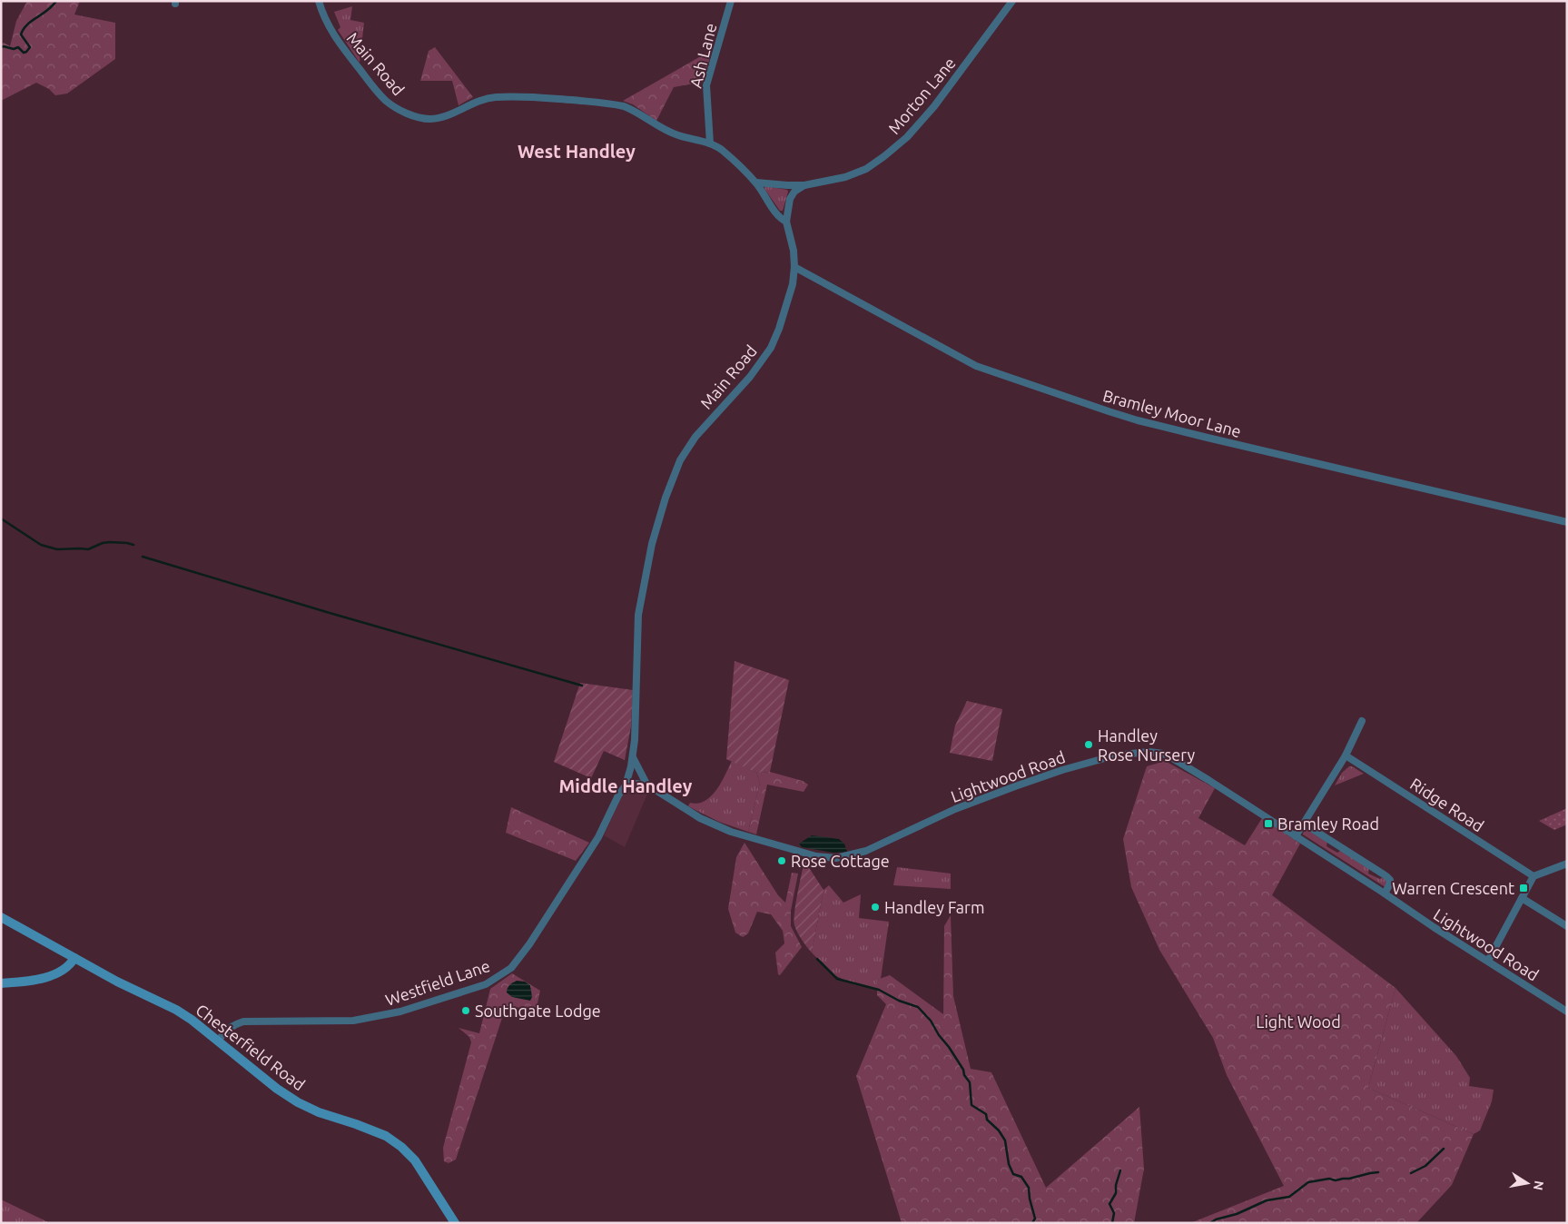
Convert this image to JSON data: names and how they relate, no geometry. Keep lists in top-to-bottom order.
{
  "streets": {
    "main road": ["Chesterfield Road"],
    "street": [
      "Ash Lane",
      "Main Road",
      "Morton Lane",
      "Bramley Moor Lane",
      "Lightwood Road",
      "Ridge Road",
      "Westfield Lane"
    ]
  },
  "crossings": [
    ["Ash Lane", "Main Road"],
    ["Main Road", "Morton Lane"],
    ["Main Road", "Bramley Moor Lane"],
    ["Main Road", "Westfield Lane"],
    ["Westfield Lane", "Chesterfield Road"]
  ],
  "districts": ["West Handley", "Middle Handley"],
  "parks": ["Light Wood"],
  "places": {
    "other": [
      "Handley Rose Nursery",
      "Rose Cottage",
      "Handley Farm",
      "Southgate Lodge"
    ],
    "transit": ["Bramley Road", "Warren Crescent"]
  },
  "north": "right"
}
